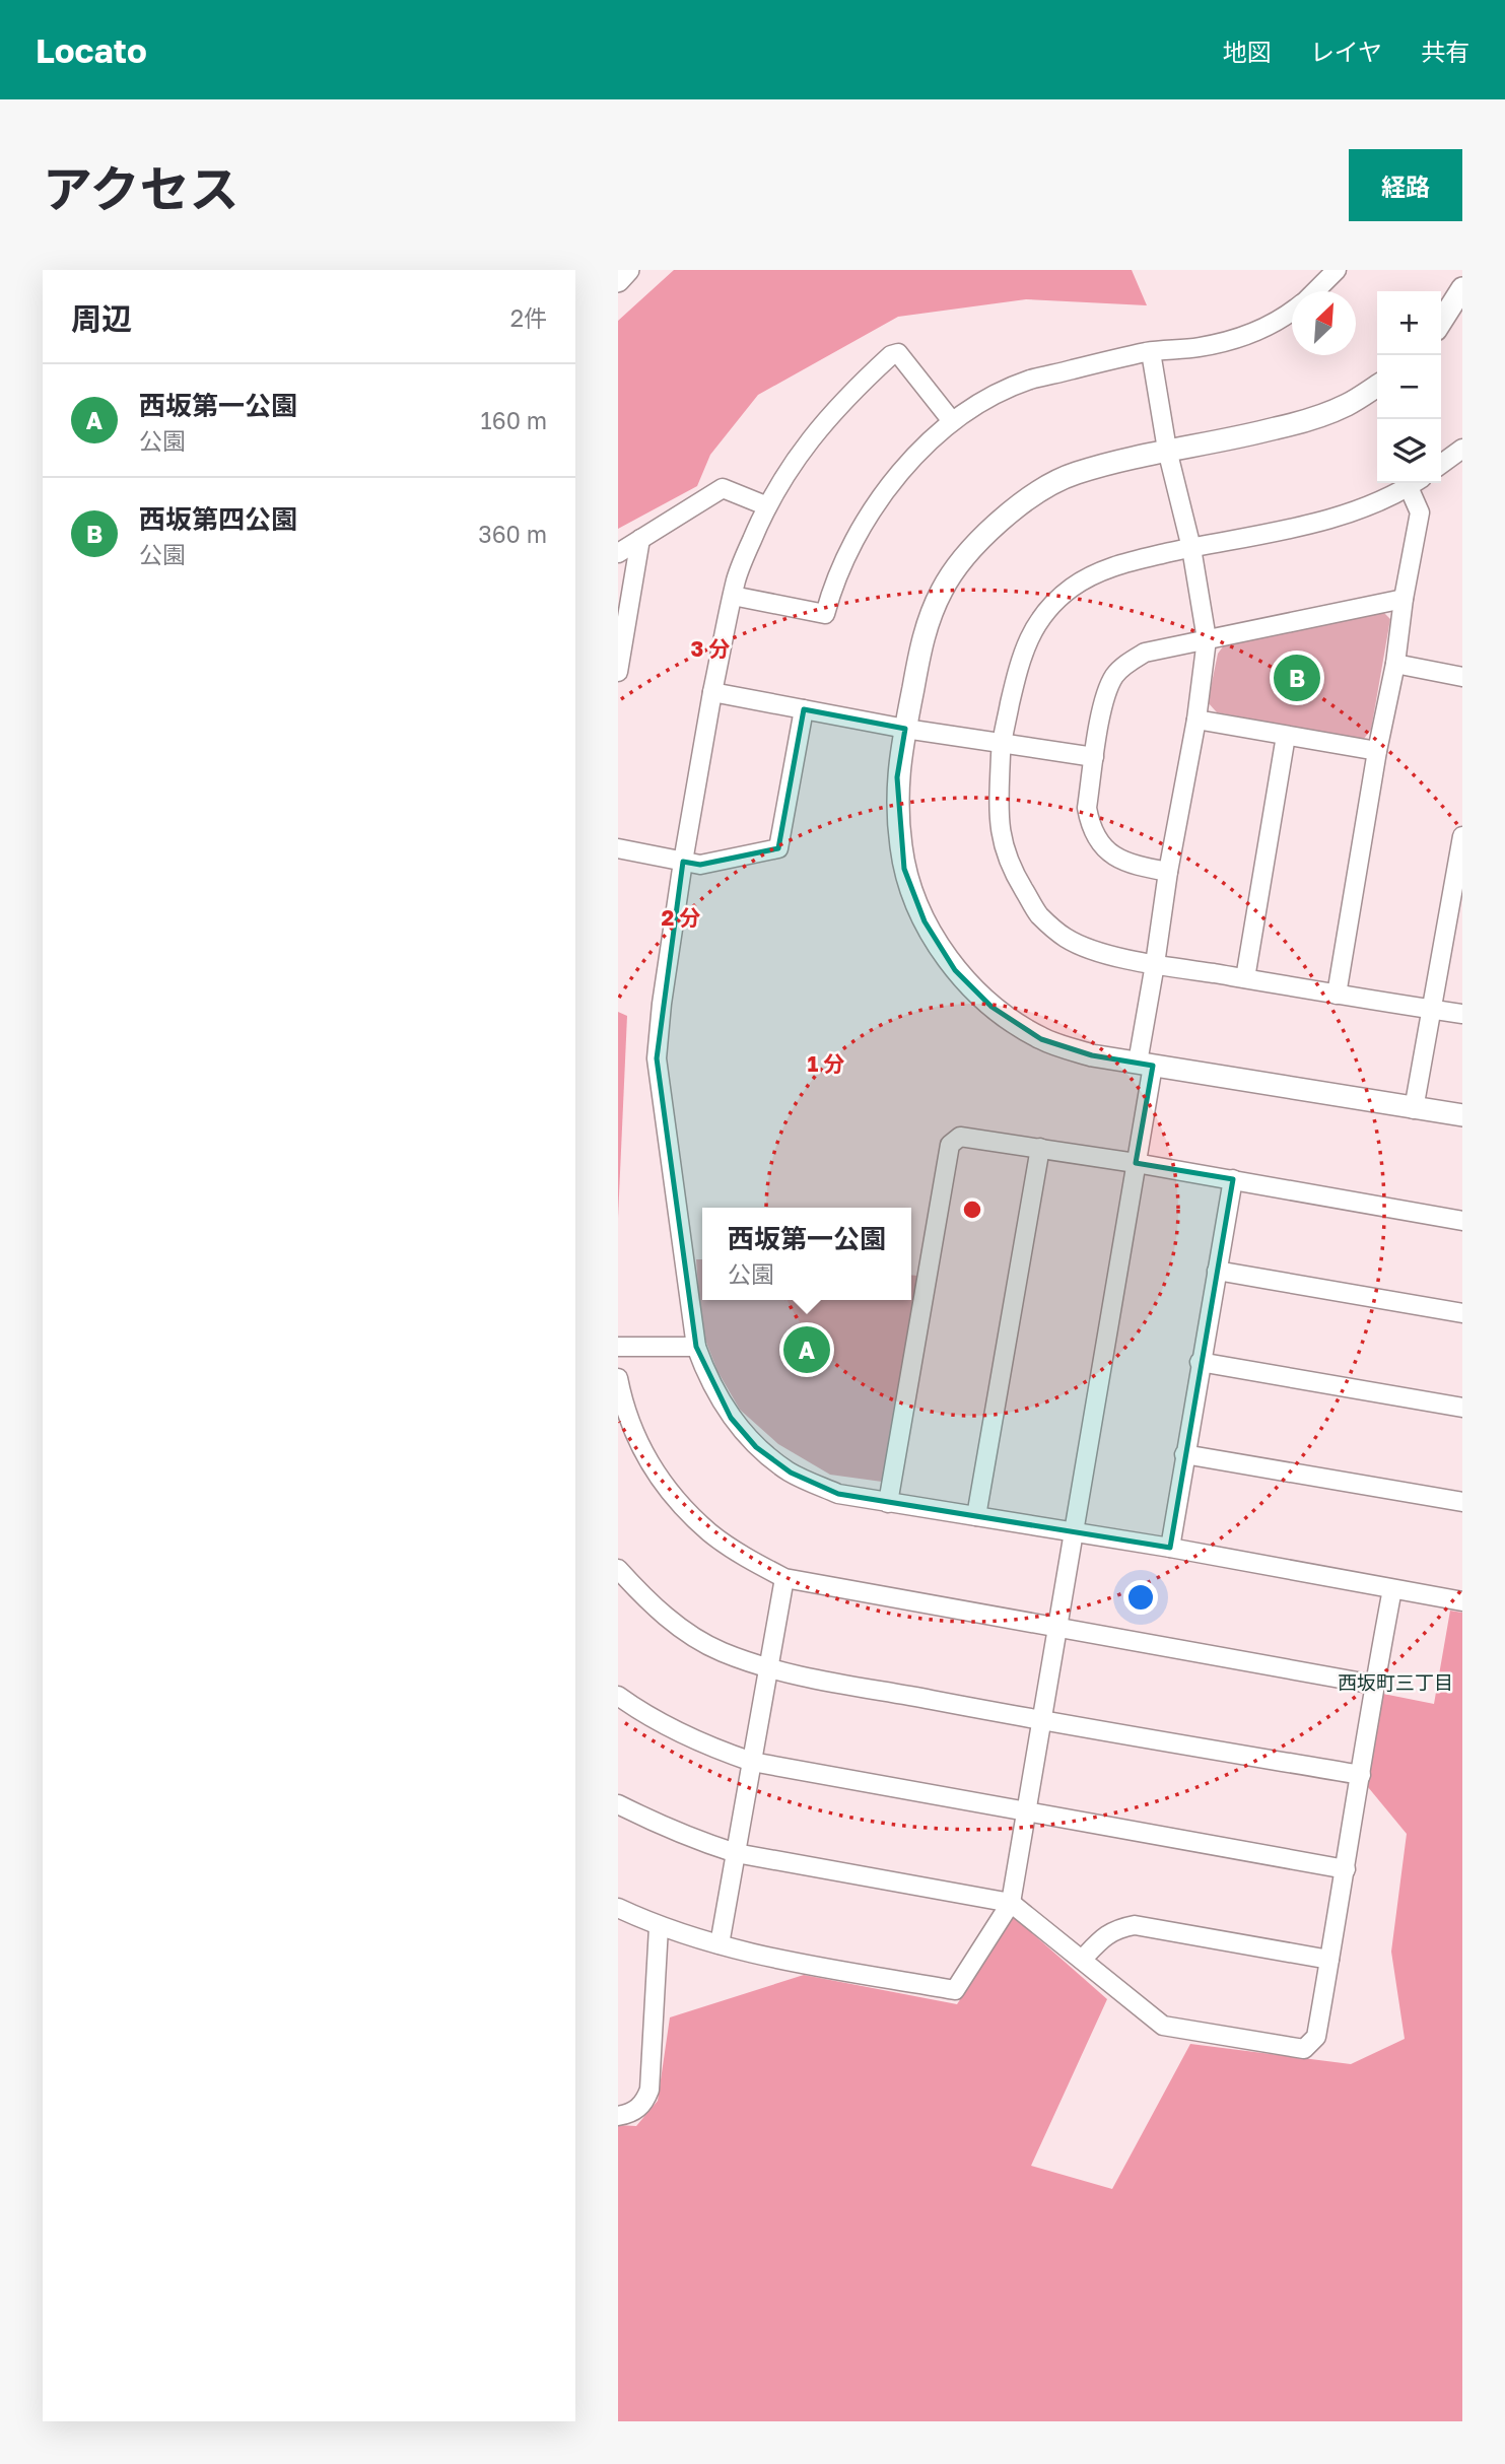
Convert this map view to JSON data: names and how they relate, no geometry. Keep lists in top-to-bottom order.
{
  "districts": ["西坂町三丁目"],
  "north": "top right",
  "page": {
    "header": "Locato",
    "nav": ["地図", "レイヤ", "共有"],
    "title": "アクセス",
    "buttons": "経路",
    "heading": ["周辺", "2件"],
    "map_buttons": ["+", "−"],
    "list": [
      {
        "mark": "A",
        "name": "西坂第一公園",
        "note": "公園",
        "value": "160 m"
      },
      {
        "mark": "B",
        "name": "西坂第四公園",
        "note": "公園",
        "value": "360 m"
      }
    ],
    "pins": ["B", "A"],
    "popup": ["西坂第一公園", "公園"]
  },
  "rings": ["3 分", "2 分", "1 分"]
}
